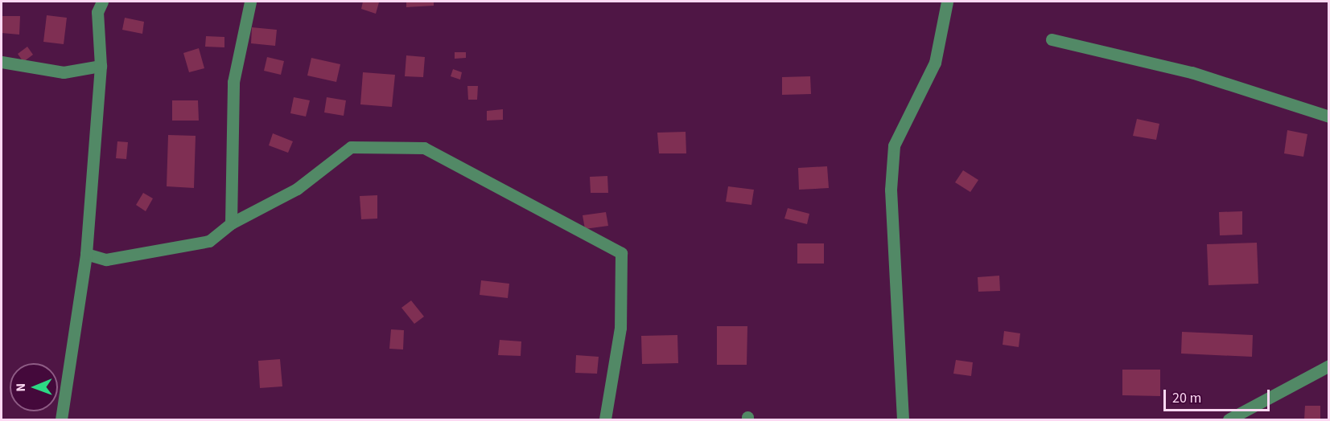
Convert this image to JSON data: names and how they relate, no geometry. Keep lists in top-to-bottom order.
{
  "scale_bar": "20 m",
  "north": "left"
}
